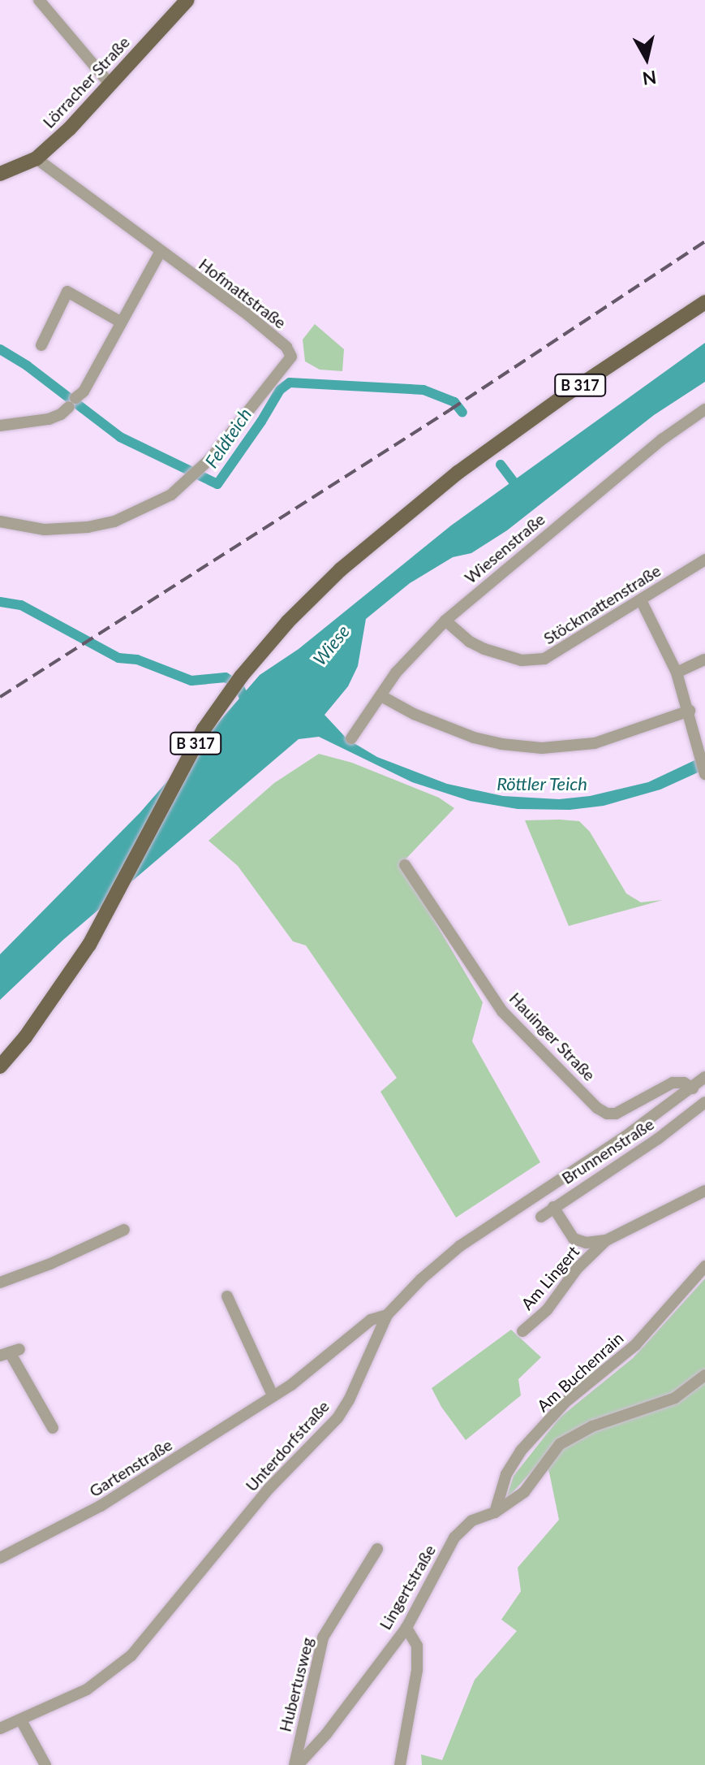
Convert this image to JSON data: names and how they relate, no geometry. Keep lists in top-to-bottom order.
{
  "streets": {
    "main road": ["Lörracher Straße", "B 317"],
    "street": [
      "Hofmattstraße",
      "Wiesenstraße",
      "Stöckmattenstraße",
      "Hauinger Straße",
      "Brunnenstraße",
      "Am Lingert",
      "Am Buchenrain",
      "Unterdorfstraße",
      "Gartenstraße",
      "Lingertstraße",
      "Hubertusweg"
    ]
  },
  "crossings": [
    ["Lörracher Straße", "Hofmattstraße"],
    ["Wiesenstraße", "Stöckmattenstraße"],
    ["Hauinger Straße", "Unterdorfstraße"],
    ["Brunnenstraße", "Am Lingert"],
    ["Am Buchenrain", "Lingertstraße"],
    ["Unterdorfstraße", "Gartenstraße"],
    ["Lingertstraße", "Hubertusweg"]
  ],
  "water": ["Feldteich", "Wiese", "Röttler Teich"],
  "north": "bottom"
}
